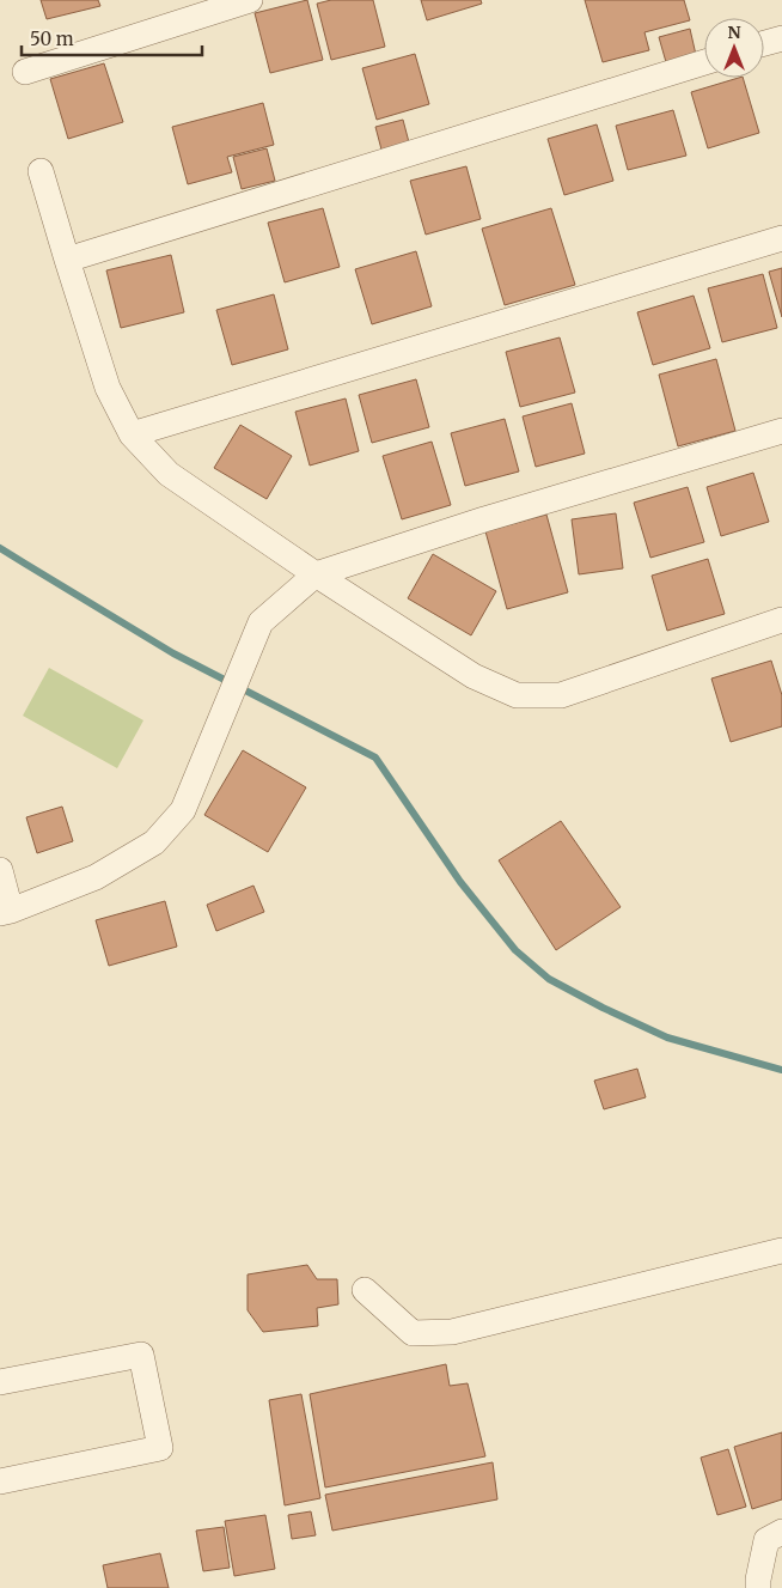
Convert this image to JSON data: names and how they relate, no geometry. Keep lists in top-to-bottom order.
{
  "scale_bar": "50 m",
  "north": "top"
}
